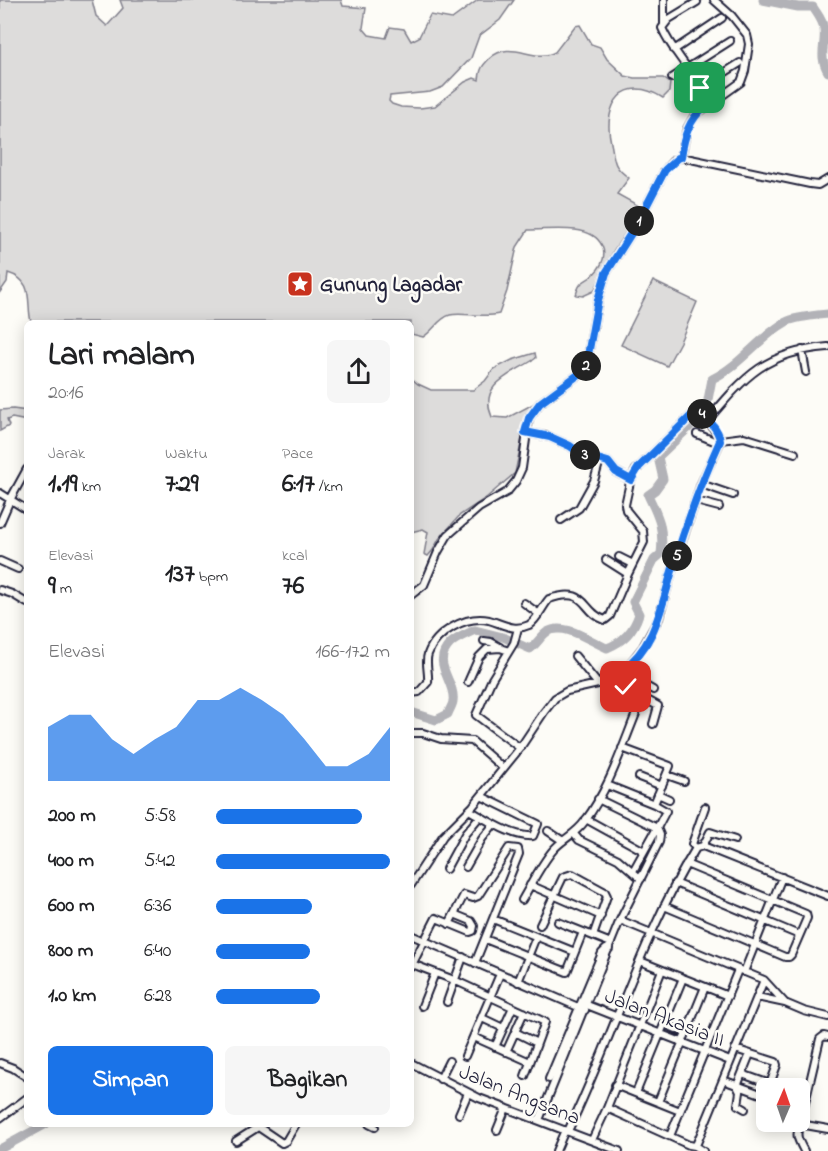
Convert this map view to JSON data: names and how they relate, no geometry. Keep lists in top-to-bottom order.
{
  "streets": {
    "street": ["Jalan Akasia II", "Jalan Angsana"]
  },
  "places": {
    "place": ["Gunung Lagadar"]
  },
  "north": "top",
  "page": {
    "pins": [
      "1",
      "2",
      "4",
      "3",
      "5"
    ],
    "heading": ["Lari malam", "20:16"],
    "stats": [
      ["Jarak", "1.19 km"],
      ["Waktu", "7:29"],
      ["Pace", "6:17 /km"],
      ["Elevasi", "9 m"],
      ["137 bpm"],
      ["kcal", "76"]
    ],
    "chart": ["Elevasi", "166–172 m"],
    "list": [
      {
        "name": "200 m",
        "note": "5:58"
      },
      {
        "name": "400 m",
        "note": "5:42"
      },
      {
        "name": "600 m",
        "note": "6:36"
      },
      {
        "name": "800 m",
        "note": "6:40"
      },
      {
        "name": "1.0 km",
        "note": "6:28"
      }
    ],
    "buttons": ["Simpan", "Bagikan"]
  }
}
